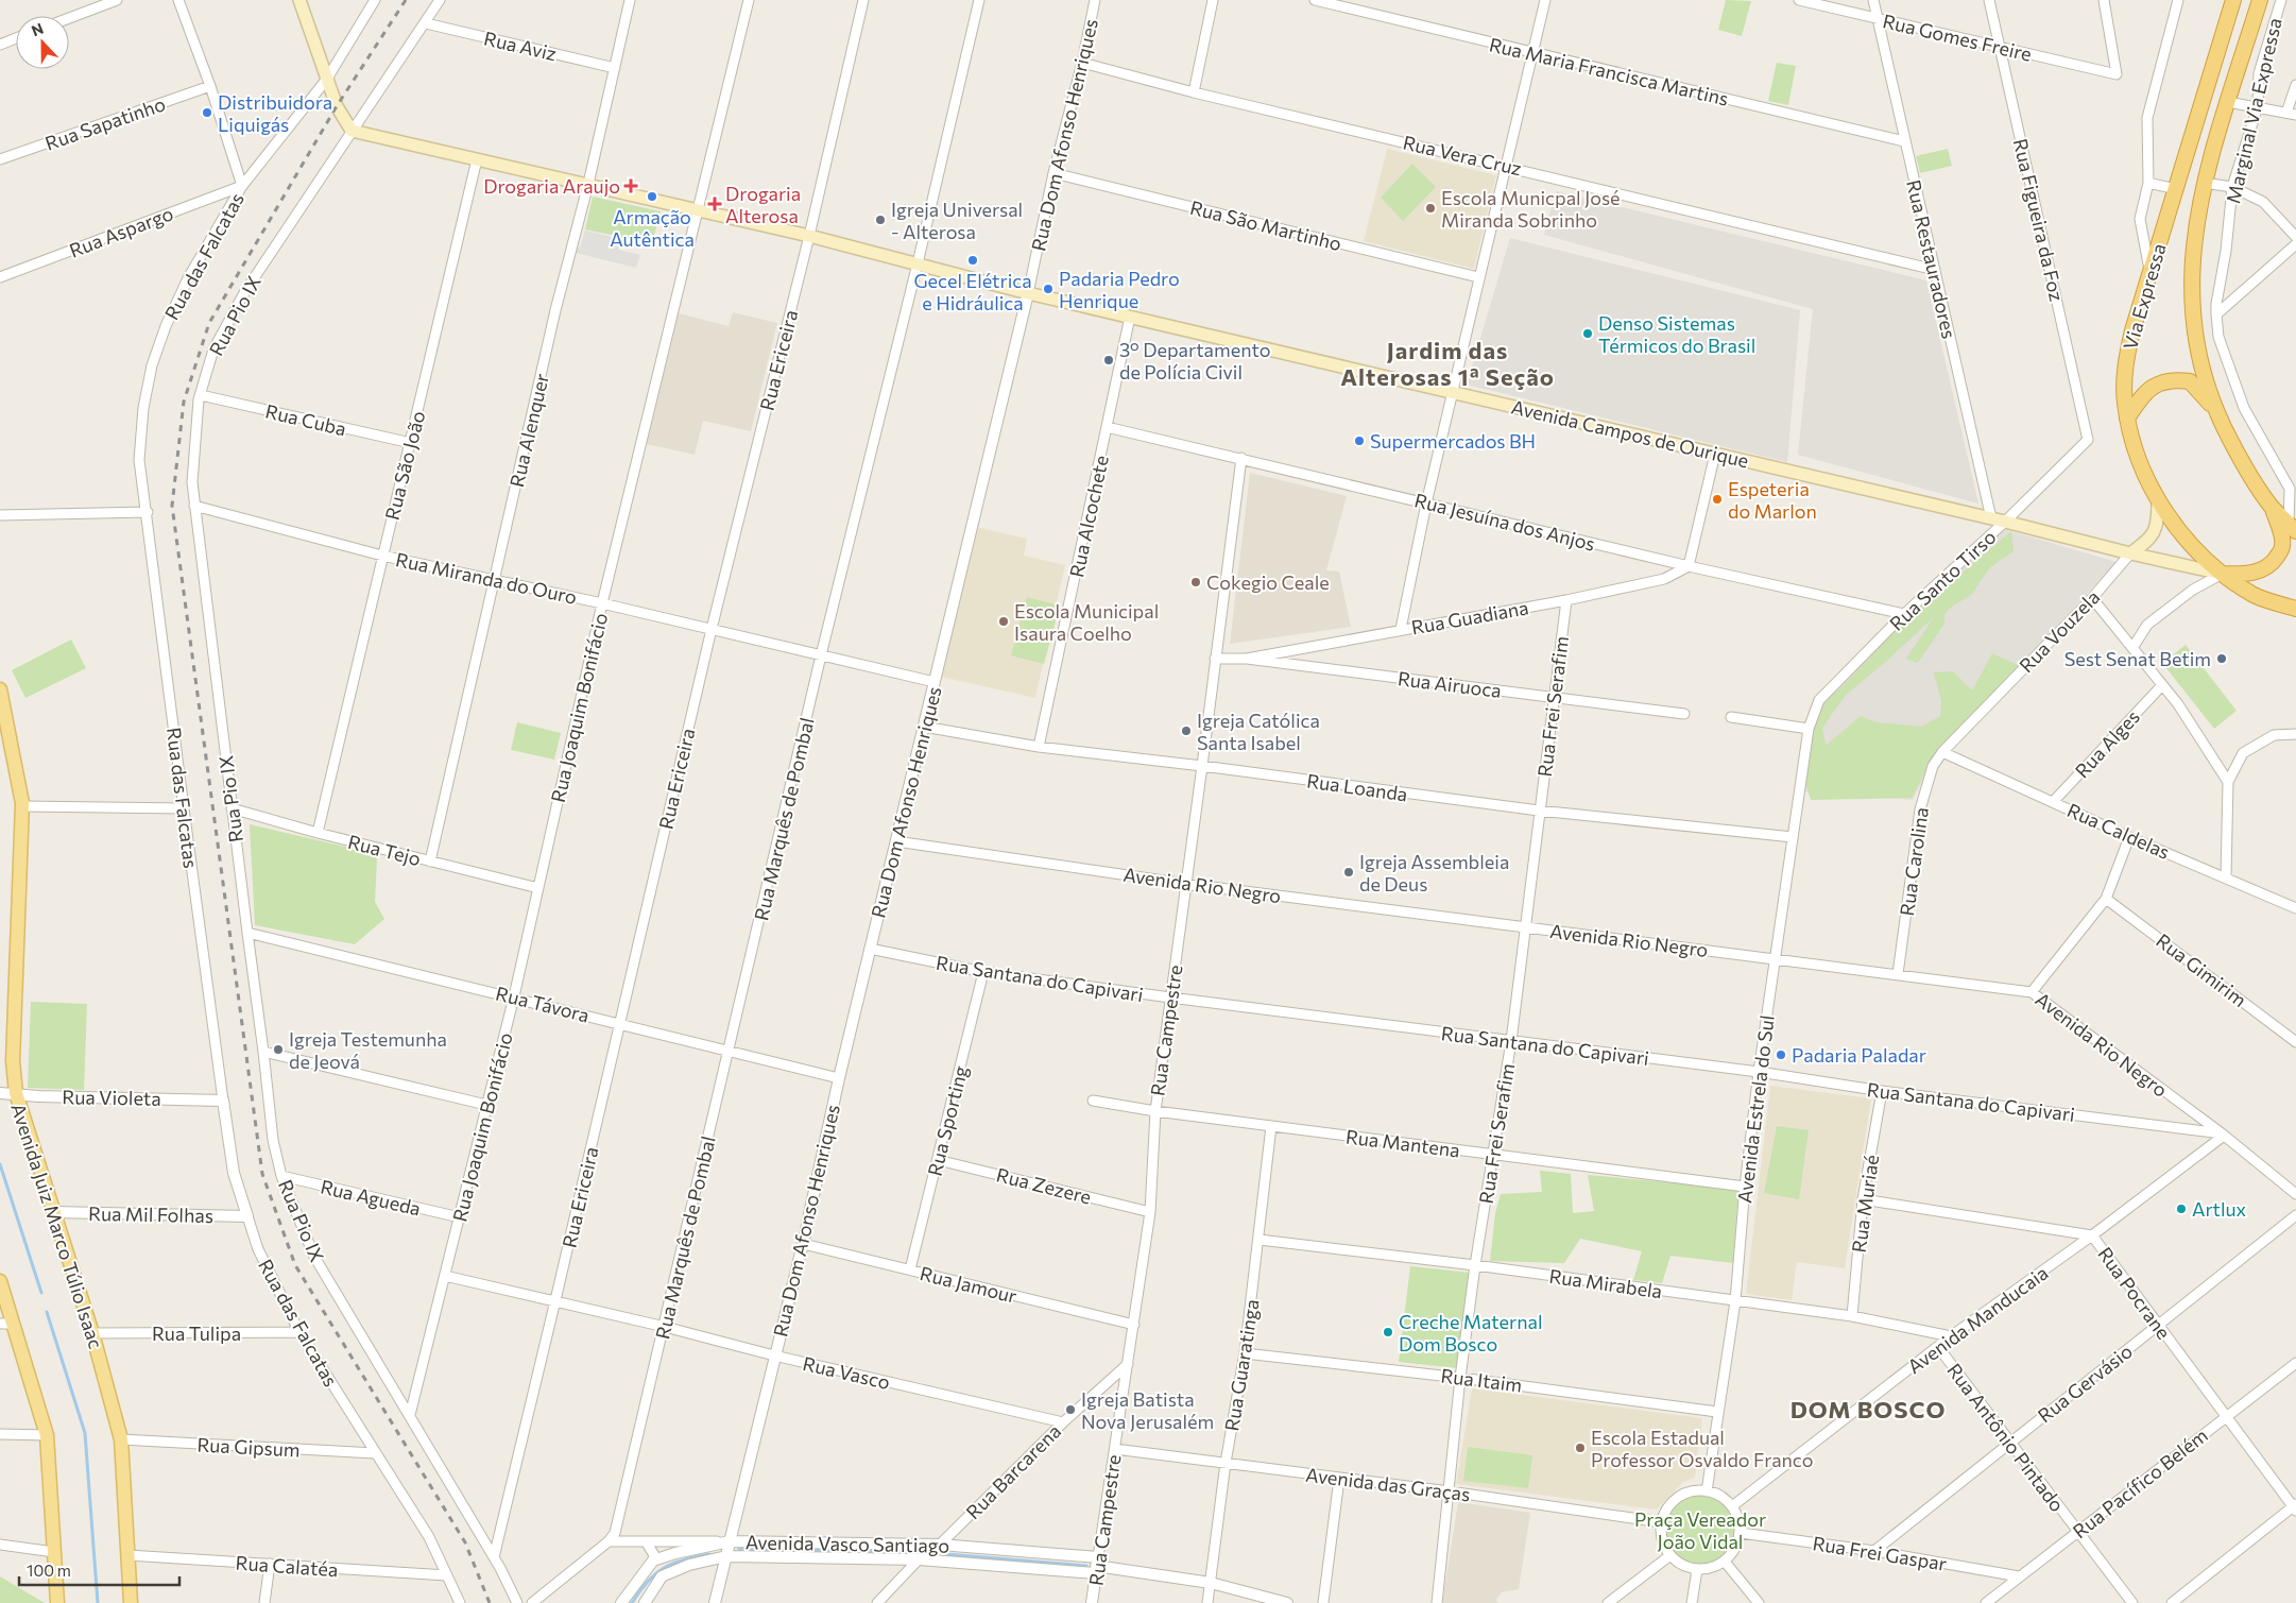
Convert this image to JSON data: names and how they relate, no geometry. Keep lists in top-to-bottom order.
{
  "streets": {
    "highway": ["Via Expressa", "Avenida Campos de Ourique"],
    "main road": ["Avenida Juiz Marco Túlio Isaac"],
    "street": [
      "Rua Gomes Freire",
      "Rua Aviz",
      "Rua Maria Francisca Martins",
      "Marginal Via Expressa",
      "Rua Sapatinho",
      "Rua Dom Afonso Henriques",
      "Rua Vera Cruz",
      "Rua Figueira da Foz",
      "Rua São Martinho",
      "Rua Aspargo",
      "Rua das Falcatas",
      "Rua Restauradores",
      "Rua Pio IX",
      "Rua Ericeira",
      "Rua Cuba",
      "Rua Alenquer",
      "Rua São João",
      "Rua Alcochete",
      "Rua Jesuína dos Anjos",
      "Rua Miranda do Ouro",
      "Rua Santo Tirso",
      "Rua Guadiana",
      "Rua Vouzela",
      "Rua Airuoca",
      "Rua Frei Serafim",
      "Rua Joaquim Bonifácio",
      "Rua Alges",
      "Rua Loanda",
      "Rua Marquês de Pombal",
      "Rua Caldelas",
      "Rua Tejo",
      "Rua Carolina",
      "Avenida Rio Negro",
      "Rua Gimirim",
      "Rua Santana do Capivari",
      "Rua Távora",
      "Rua Campestre",
      "Rua Violeta",
      "Avenida Estrela do Sul",
      "Rua Sporting",
      "Rua Mantena",
      "Rua Zezere",
      "Rua Agueda",
      "Rua Muriaé",
      "Rua Mil Folhas",
      "Rua Mirabela",
      "Rua Jamour",
      "Rua Pocrane",
      "Avenida Manducaia",
      "Rua Tulipa",
      "Rua Guaratinga",
      "Rua Vasco",
      "Rua Itaim",
      "Rua Gervásio",
      "Rua Antônio Pintado",
      "Rua Gipsum",
      "Rua Barcarena",
      "Rua Pacífico Belém",
      "Avenida das Graças",
      "Avenida Vasco Santiago",
      "Rua Frei Gaspar",
      "Rua Calatéa"
    ]
  },
  "crossings": [
    ["Rua Gomes Freire", "Rua Figueira da Foz"],
    ["Rua Gomes Freire", "Rua Restauradores"],
    ["Rua Aviz", "Rua Pio IX"],
    ["Rua Aviz", "Rua Alenquer"],
    ["Rua Maria Francisca Martins", "Rua Restauradores"],
    ["Rua Dom Afonso Henriques", "Rua Vera Cruz"],
    ["Rua Dom Afonso Henriques", "Rua São Martinho"],
    ["Rua Dom Afonso Henriques", "Avenida Campos de Ourique"],
    ["Rua Dom Afonso Henriques", "Rua Miranda do Ouro"],
    ["Rua Dom Afonso Henriques", "Rua Loanda"],
    ["Rua Dom Afonso Henriques", "Avenida Rio Negro"],
    ["Rua Dom Afonso Henriques", "Rua Santana do Capivari"],
    ["Rua Dom Afonso Henriques", "Rua Távora"],
    ["Rua Dom Afonso Henriques", "Rua Jamour"],
    ["Rua Dom Afonso Henriques", "Rua Vasco"],
    ["Rua Dom Afonso Henriques", "Avenida Vasco Santiago"],
    ["Rua Vera Cruz", "Rua Restauradores"],
    ["Rua Figueira da Foz", "Rua Santo Tirso"],
    ["Rua Aspargo", "Rua das Falcatas"],
    ["Rua das Falcatas", "Rua Violeta"],
    ["Rua das Falcatas", "Rua Mil Folhas"],
    ["Rua das Falcatas", "Rua Tulipa"],
    ["Rua das Falcatas", "Rua Gipsum"],
    ["Rua das Falcatas", "Rua Calatéa"],
    ["Rua Restauradores", "Avenida Campos de Ourique"],
    ["Via Expressa", "Avenida Campos de Ourique"],
    ["Rua Pio IX", "Rua Ericeira"],
    ["Rua Pio IX", "Rua Cuba"],
    ["Rua Pio IX", "Avenida Campos de Ourique"],
    ["Rua Pio IX", "Rua Miranda do Ouro"],
    ["Rua Pio IX", "Rua Joaquim Bonifácio"],
    ["Rua Pio IX", "Rua Tejo"],
    ["Rua Pio IX", "Rua Távora"],
    ["Rua Pio IX", "Rua Agueda"],
    ["Rua Ericeira", "Avenida Campos de Ourique"],
    ["Rua Ericeira", "Rua Miranda do Ouro"],
    ["Rua Ericeira", "Rua Távora"],
    ["Rua Ericeira", "Rua Vasco"],
    ["Rua Cuba", "Rua São João"],
    ["Rua Alenquer", "Avenida Campos de Ourique"],
    ["Rua Alenquer", "Rua Miranda do Ouro"],
    ["Rua Alenquer", "Rua Tejo"],
    ["Avenida Campos de Ourique", "Rua São João"],
    ["Avenida Campos de Ourique", "Rua Alcochete"],
    ["Avenida Campos de Ourique", "Rua Santo Tirso"],
    ["Avenida Campos de Ourique", "Rua Vouzela"],
    ["Avenida Campos de Ourique", "Rua Joaquim Bonifácio"],
    ["Avenida Campos de Ourique", "Rua Marquês de Pombal"],
    ["Rua São João", "Rua Miranda do Ouro"],
    ["Rua São João", "Rua Tejo"],
    ["Rua Alcochete", "Rua Jesuína dos Anjos"],
    ["Rua Alcochete", "Rua Loanda"],
    ["Rua Jesuína dos Anjos", "Rua Santo Tirso"],
    ["Rua Jesuína dos Anjos", "Rua Guadiana"],
    ["Rua Jesuína dos Anjos", "Rua Campestre"],
    ["Rua Miranda do Ouro", "Rua Joaquim Bonifácio"],
    ["Rua Miranda do Ouro", "Rua Marquês de Pombal"],
    ["Rua Santo Tirso", "Avenida Estrela do Sul"],
    ["Rua Guadiana", "Rua Airuoca"],
    ["Rua Guadiana", "Rua Frei Serafim"],
    ["Rua Vouzela", "Rua Caldelas"],
    ["Rua Vouzela", "Rua Carolina"],
    ["Rua Airuoca", "Rua Frei Serafim"],
    ["Rua Airuoca", "Rua Campestre"],
    ["Rua Frei Serafim", "Rua Loanda"],
    ["Rua Frei Serafim", "Avenida Rio Negro"],
    ["Rua Frei Serafim", "Rua Santana do Capivari"],
    ["Rua Frei Serafim", "Rua Mantena"],
    ["Rua Frei Serafim", "Rua Mirabela"],
    ["Rua Frei Serafim", "Rua Itaim"],
    ["Rua Frei Serafim", "Avenida das Graças"],
    ["Rua Joaquim Bonifácio", "Rua Tejo"],
    ["Rua Joaquim Bonifácio", "Rua Távora"],
    ["Rua Joaquim Bonifácio", "Rua Agueda"],
    ["Rua Joaquim Bonifácio", "Rua Vasco"],
    ["Rua Alges", "Rua Caldelas"],
    ["Rua Loanda", "Rua Campestre"],
    ["Rua Loanda", "Avenida Estrela do Sul"],
    ["Rua Marquês de Pombal", "Rua Távora"],
    ["Rua Marquês de Pombal", "Rua Vasco"],
    ["Rua Caldelas", "Rua Carolina"],
    ["Rua Carolina", "Avenida Rio Negro"],
    ["Avenida Rio Negro", "Rua Santana do Capivari"],
    ["Avenida Rio Negro", "Rua Campestre"],
    ["Avenida Rio Negro", "Avenida Estrela do Sul"],
    ["Avenida Rio Negro", "Avenida Manducaia"],
    ["Rua Santana do Capivari", "Rua Campestre"],
    ["Rua Santana do Capivari", "Avenida Estrela do Sul"],
    ["Rua Santana do Capivari", "Rua Sporting"],
    ["Rua Santana do Capivari", "Rua Muriaé"],
    ["Rua Santana do Capivari", "Avenida Manducaia"],
    ["Rua Campestre", "Rua Mantena"],
    ["Rua Campestre", "Rua Zezere"],
    ["Rua Campestre", "Rua Jamour"],
    ["Rua Campestre", "Rua Barcarena"],
    ["Rua Campestre", "Avenida das Graças"],
    ["Rua Campestre", "Avenida Vasco Santiago"],
    ["Rua Violeta", "Avenida Juiz Marco Túlio Isaac"],
    ["Avenida Estrela do Sul", "Rua Mantena"],
    ["Avenida Estrela do Sul", "Rua Mirabela"],
    ["Avenida Estrela do Sul", "Avenida Manducaia"],
    ["Avenida Estrela do Sul", "Rua Itaim"],
    ["Avenida Estrela do Sul", "Avenida das Graças"],
    ["Avenida Estrela do Sul", "Rua Frei Gaspar"],
    ["Rua Sporting", "Rua Zezere"],
    ["Rua Sporting", "Rua Jamour"],
    ["Rua Mantena", "Rua Guaratinga"],
    ["Rua Muriaé", "Rua Mirabela"],
    ["Rua Muriaé", "Rua Pocrane"],
    ["Rua Mil Folhas", "Avenida Juiz Marco Túlio Isaac"],
    ["Avenida Juiz Marco Túlio Isaac", "Rua Tulipa"],
    ["Avenida Juiz Marco Túlio Isaac", "Rua Gipsum"],
    ["Avenida Juiz Marco Túlio Isaac", "Rua Calatéa"],
    ["Rua Mirabela", "Avenida Manducaia"],
    ["Rua Mirabela", "Rua Guaratinga"],
    ["Rua Pocrane", "Avenida Manducaia"],
    ["Rua Pocrane", "Rua Gervásio"],
    ["Rua Pocrane", "Rua Pacífico Belém"],
    ["Avenida Manducaia", "Rua Antônio Pintado"],
    ["Avenida Manducaia", "Avenida das Graças"],
    ["Avenida Manducaia", "Rua Frei Gaspar"],
    ["Rua Guaratinga", "Rua Itaim"],
    ["Rua Guaratinga", "Avenida das Graças"],
    ["Rua Guaratinga", "Avenida Vasco Santiago"],
    ["Rua Vasco", "Rua Barcarena"],
    ["Rua Gervásio", "Rua Antônio Pintado"],
    ["Rua Gervásio", "Rua Frei Gaspar"],
    ["Rua Antônio Pintado", "Rua Pacífico Belém"],
    ["Rua Barcarena", "Avenida Vasco Santiago"],
    ["Rua Pacífico Belém", "Rua Frei Gaspar"],
    ["Avenida das Graças", "Rua Frei Gaspar"]
  ],
  "districts": ["Jardim das Alterosas 1ª Seção", "DOM BOSCO"],
  "parks": ["Praça Vereador João Vidal"],
  "places": {
    "other": [
      "Distribuidora Liquigás",
      "Armação Autêntica",
      "Escola Municpal José Miranda Sobrinho",
      "Igreja Universal - Alterosa",
      "Gecel Elétrica e Hidráulica",
      "Padaria Pedro Henrique",
      "Denso Sistemas Térmicos do Brasil",
      "3° Departamento de Polícia Civil",
      "Supermercados BH",
      "Espeteria do Marlon",
      "Cokegio Ceale",
      "Escola Municipal Isaura Coelho",
      "Sest Senat Betim",
      "Igreja Católica Santa Isabel",
      "Igreja Assembleia de Deus",
      "Igreja Testemunha de Jeová",
      "Padaria Paladar",
      "Artlux",
      "Creche Maternal Dom Bosco",
      "Igreja Batista Nova Jerusalém",
      "Escola Estadual Professor Osvaldo Franco"
    ],
    "health": ["Drogaria Araujo", "Drogaria Alterosa"]
  },
  "scale_bar": "100 m",
  "north": "top"
}
